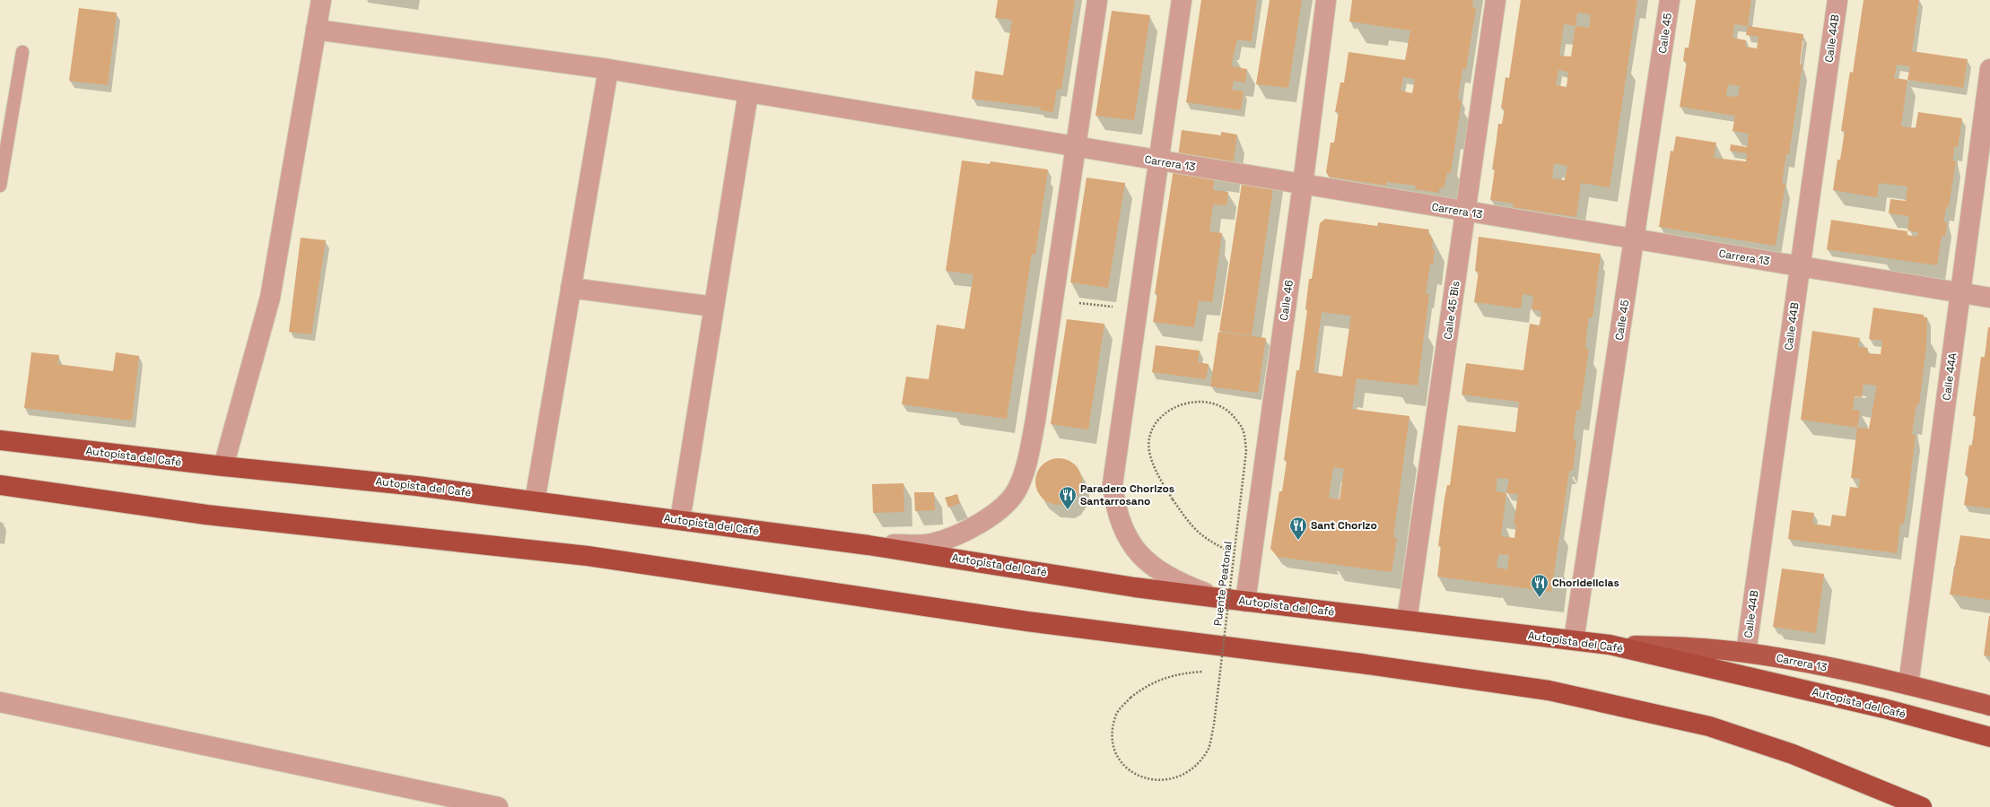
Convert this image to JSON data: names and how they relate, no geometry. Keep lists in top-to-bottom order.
{
  "streets": {
    "highway": ["Autopista del Café"],
    "main road": ["Carrera 13"],
    "street": [
      "Calle 45",
      "Calle 44B",
      "Calle 46",
      "Calle 45 Bis",
      "Calle 44A"
    ],
    "path": ["Puente Peatonal"]
  },
  "crossings": [
    ["Calle 45", "Carrera 13"],
    ["Calle 45", "Autopista del Café"],
    ["Calle 44B", "Carrera 13"],
    ["Carrera 13", "Calle 46"],
    ["Carrera 13", "Calle 45 Bis"],
    ["Carrera 13", "Calle 44A"],
    ["Carrera 13", "Autopista del Café"],
    ["Calle 46", "Autopista del Café"],
    ["Calle 46", "Puente Peatonal"],
    ["Calle 45 Bis", "Autopista del Café"]
  ],
  "places": {
    "restaurant": ["Paradero Chorizos Santarrosano", "Sant Chorizo", "Choridelicias"]
  }
}
